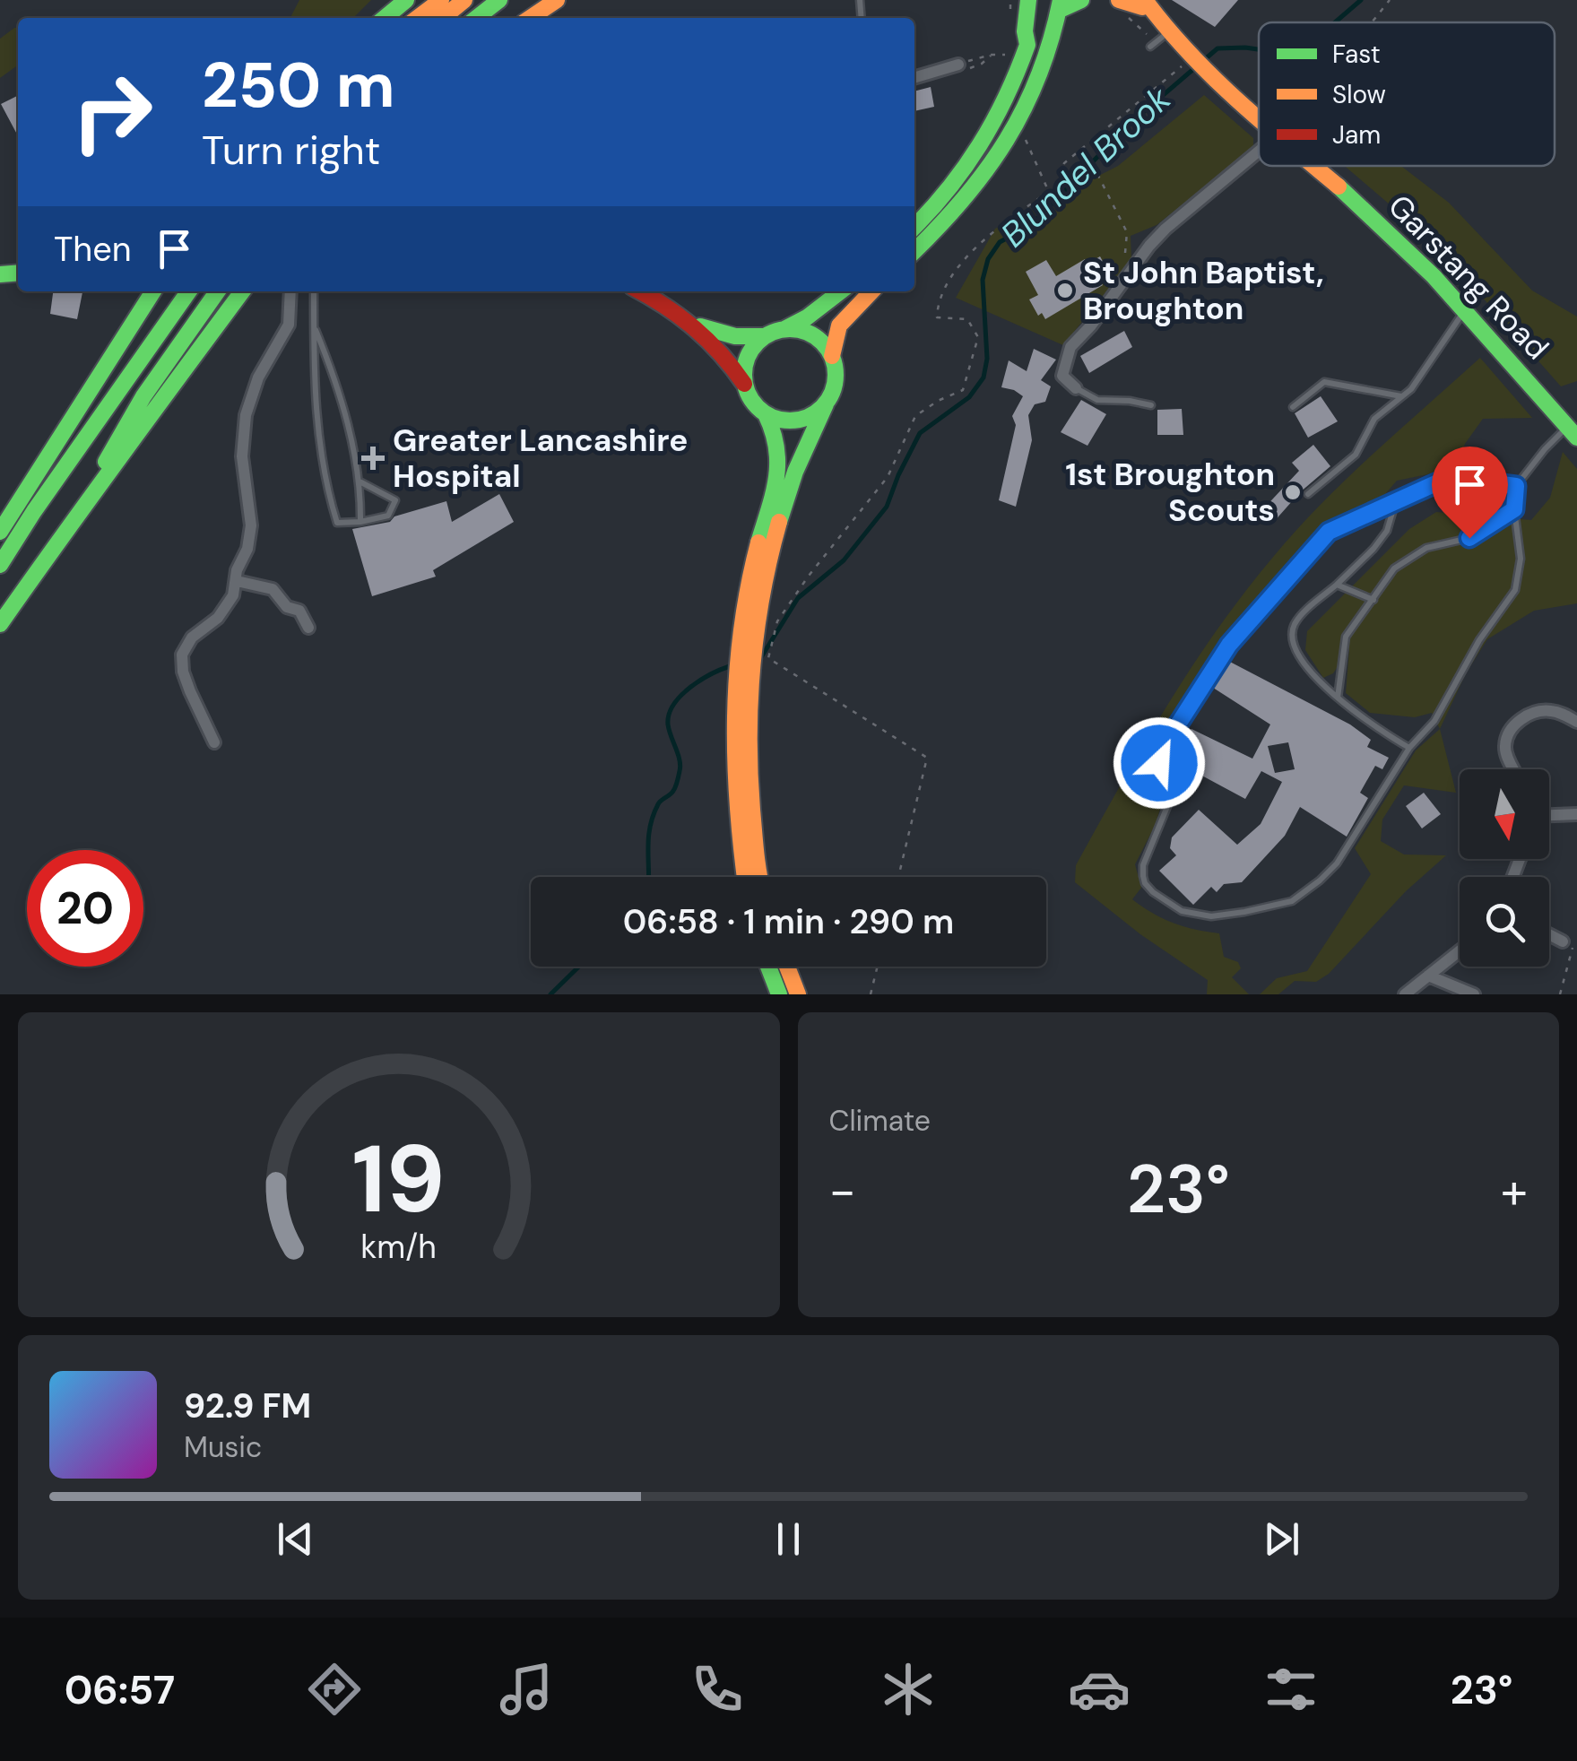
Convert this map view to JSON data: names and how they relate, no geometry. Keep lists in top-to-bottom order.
{
  "streets": {
    "main road": ["Garstang Road"]
  },
  "water": ["Blundel Brook"],
  "places": {
    "other": ["St John Baptist, Broughton", "1st Broughton Scouts"],
    "health": ["Greater Lancashire Hospital"]
  },
  "legend": ["Fast", "Slow", "Jam"],
  "north": "bottom",
  "page": {
    "turn": ["250 m", "Turn right"],
    "then": "Then",
    "limit": "20",
    "trip": "06:58 · 1 min · 290 m",
    "tile": "Climate",
    "heat": ["−", "23°", "+"],
    "song": ["92.9 FM", "Music"],
    "tabs": ["06:57", "23°"],
    "gauge": ["19", "km/h"]
  }
}
